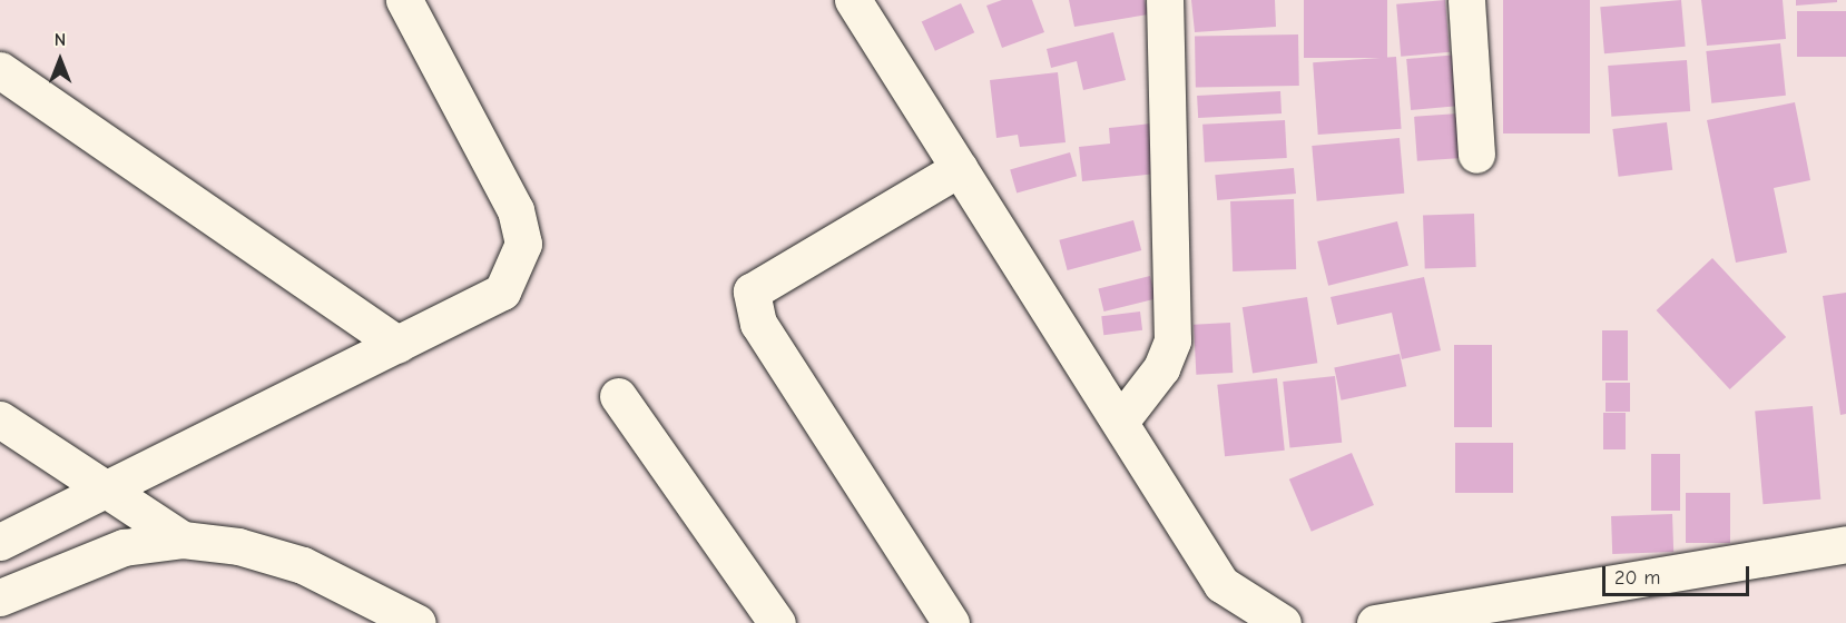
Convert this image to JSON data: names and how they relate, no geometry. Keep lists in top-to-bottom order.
{
  "scale_bar": "20 m",
  "north": "top"
}
